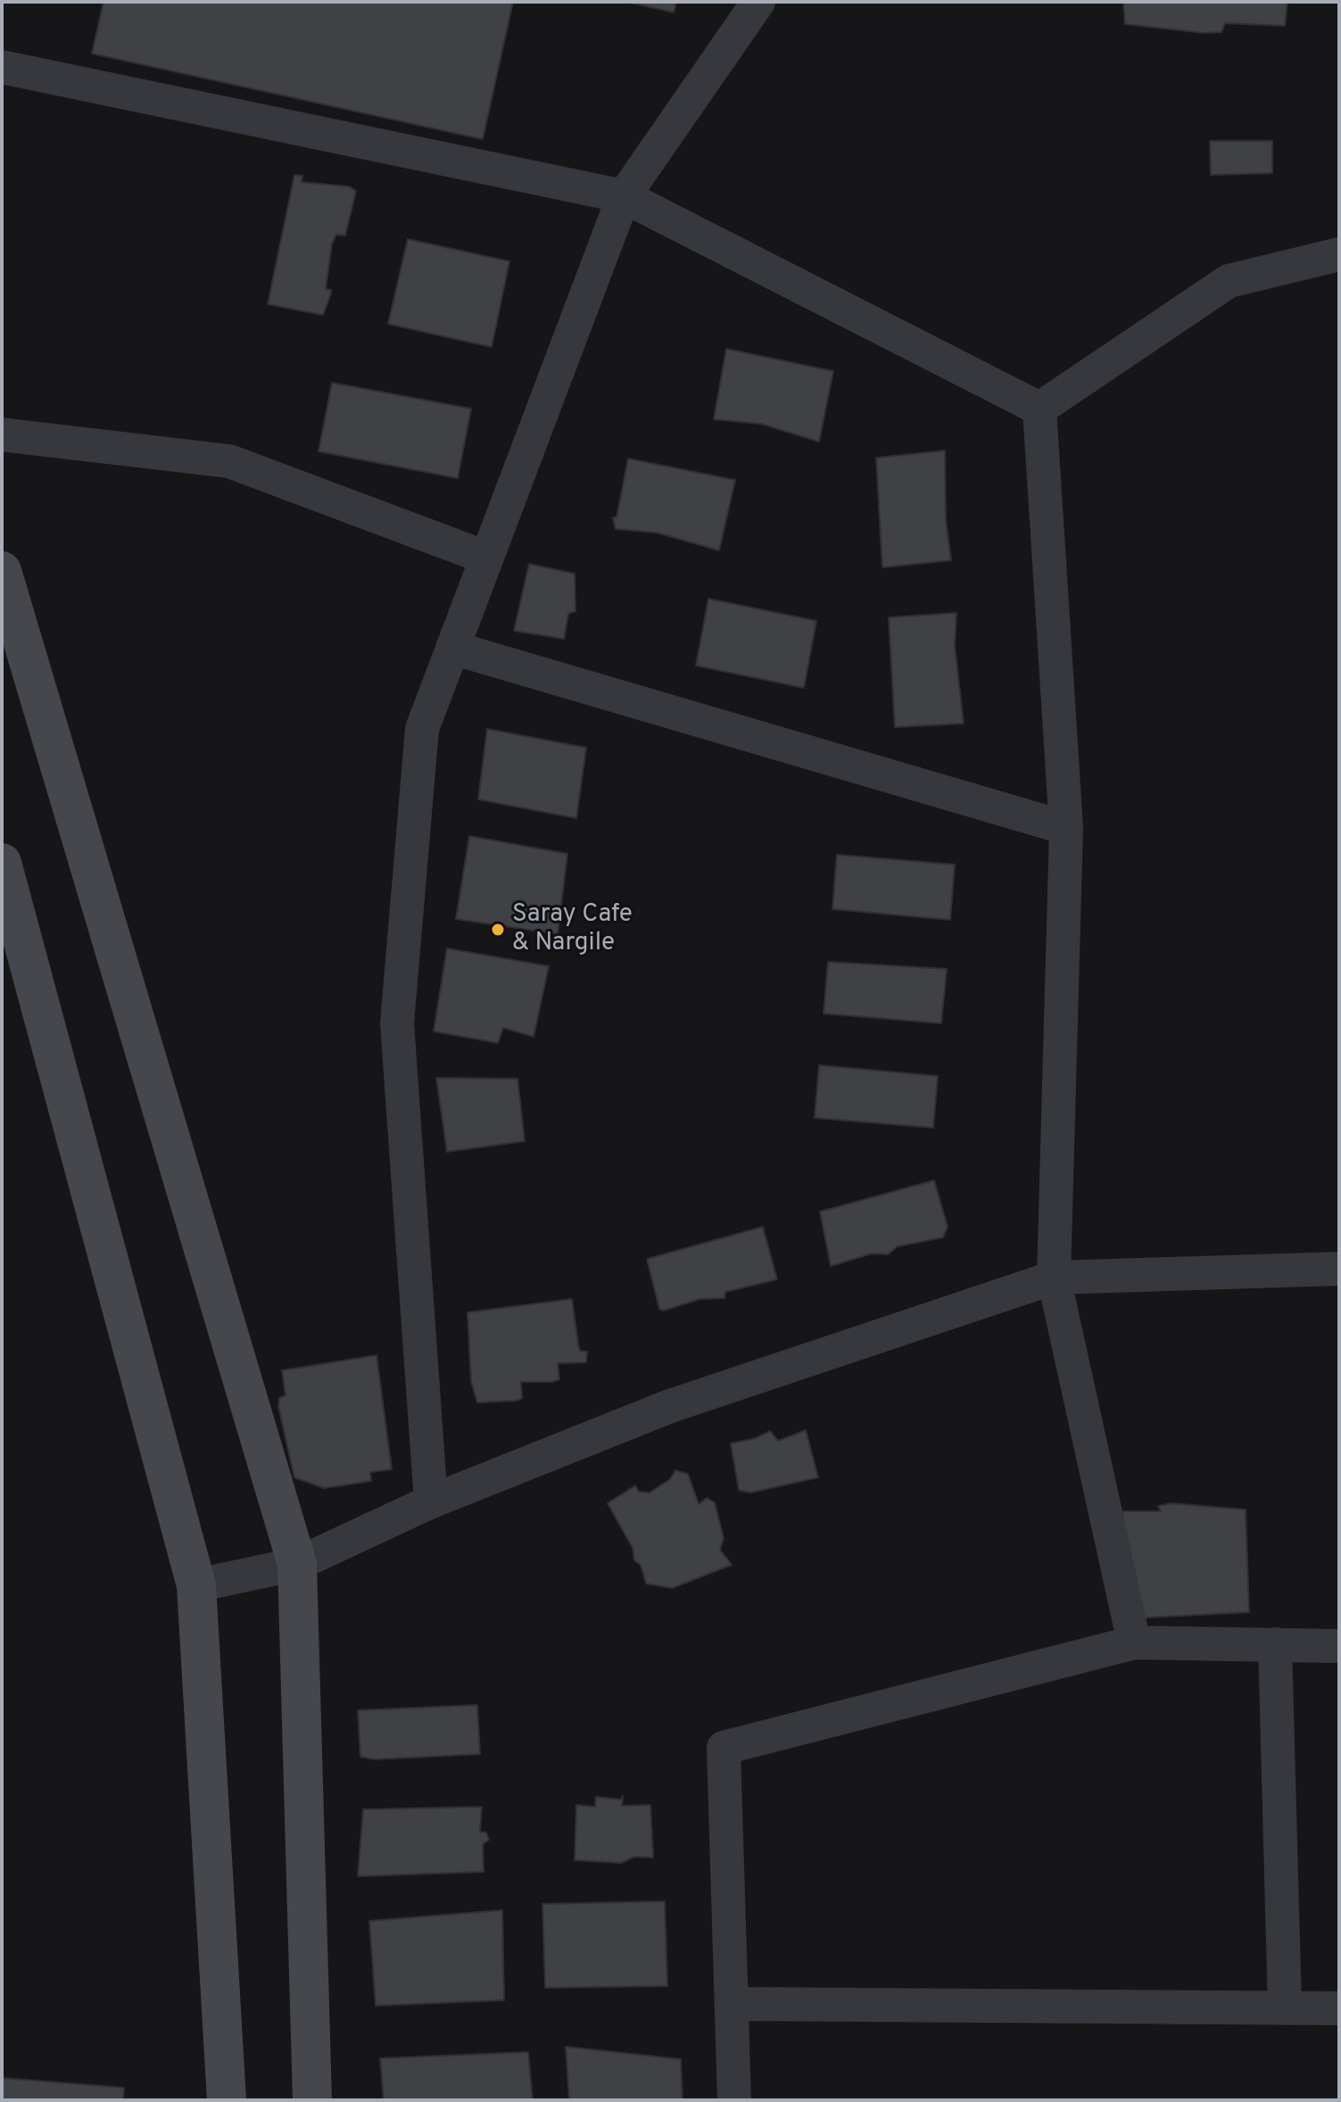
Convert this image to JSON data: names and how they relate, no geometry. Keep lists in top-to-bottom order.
{
  "places": ["Saray Cafe & Nargile"]
}
